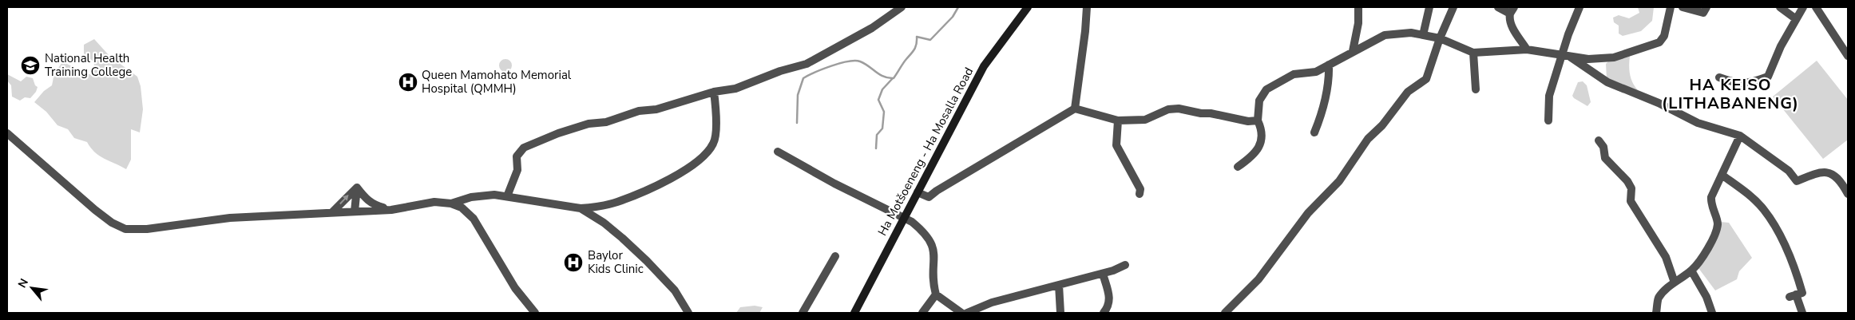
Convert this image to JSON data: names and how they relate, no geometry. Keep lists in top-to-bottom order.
{
  "streets": {
    "main road": ["Ha Motšoeneng - Ha Mosalla Road"]
  },
  "districts": ["HA KEISO (LITHABANENG)"],
  "places": {
    "school or university": ["National Health Training College"],
    "hospital": ["Queen Mamohato Memorial Hospital (QMMH)", "Baylor Kids Clinic"]
  },
  "north": "top left"
}
